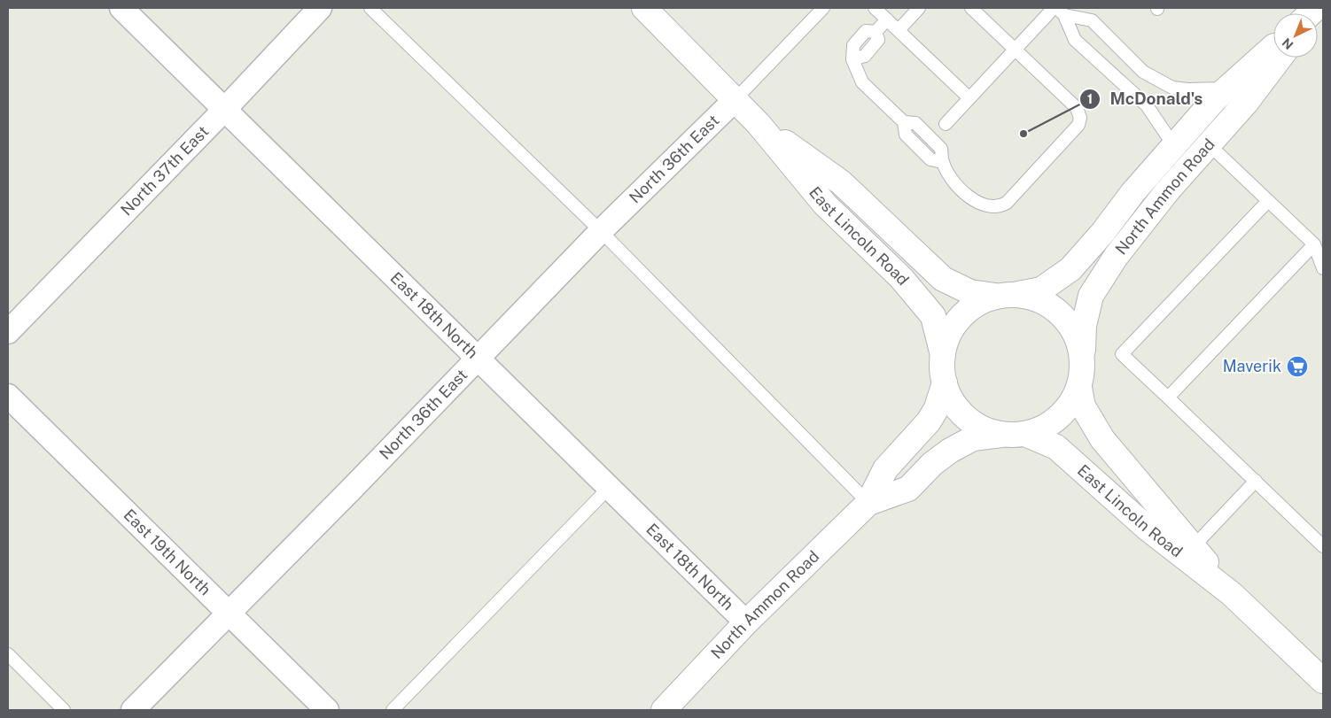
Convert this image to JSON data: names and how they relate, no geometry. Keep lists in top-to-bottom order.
{
  "streets": {
    "main road": ["North Ammon Road", "East Lincoln Road"],
    "street": [
      "North 36th East",
      "North 37th East",
      "East 18th North",
      "East 19th North"
    ]
  },
  "crossings": [
    ["North 36th East", "East Lincoln Road"],
    ["North 36th East", "East 18th North"],
    ["North 36th East", "East 19th North"],
    ["North 37th East", "East 18th North"],
    ["North Ammon Road", "East Lincoln Road"],
    ["North Ammon Road", "East 18th North"]
  ],
  "places": {
    "other": ["McDonald's"],
    "supermarket": ["Maverik"]
  },
  "north": "bottom left"
}
